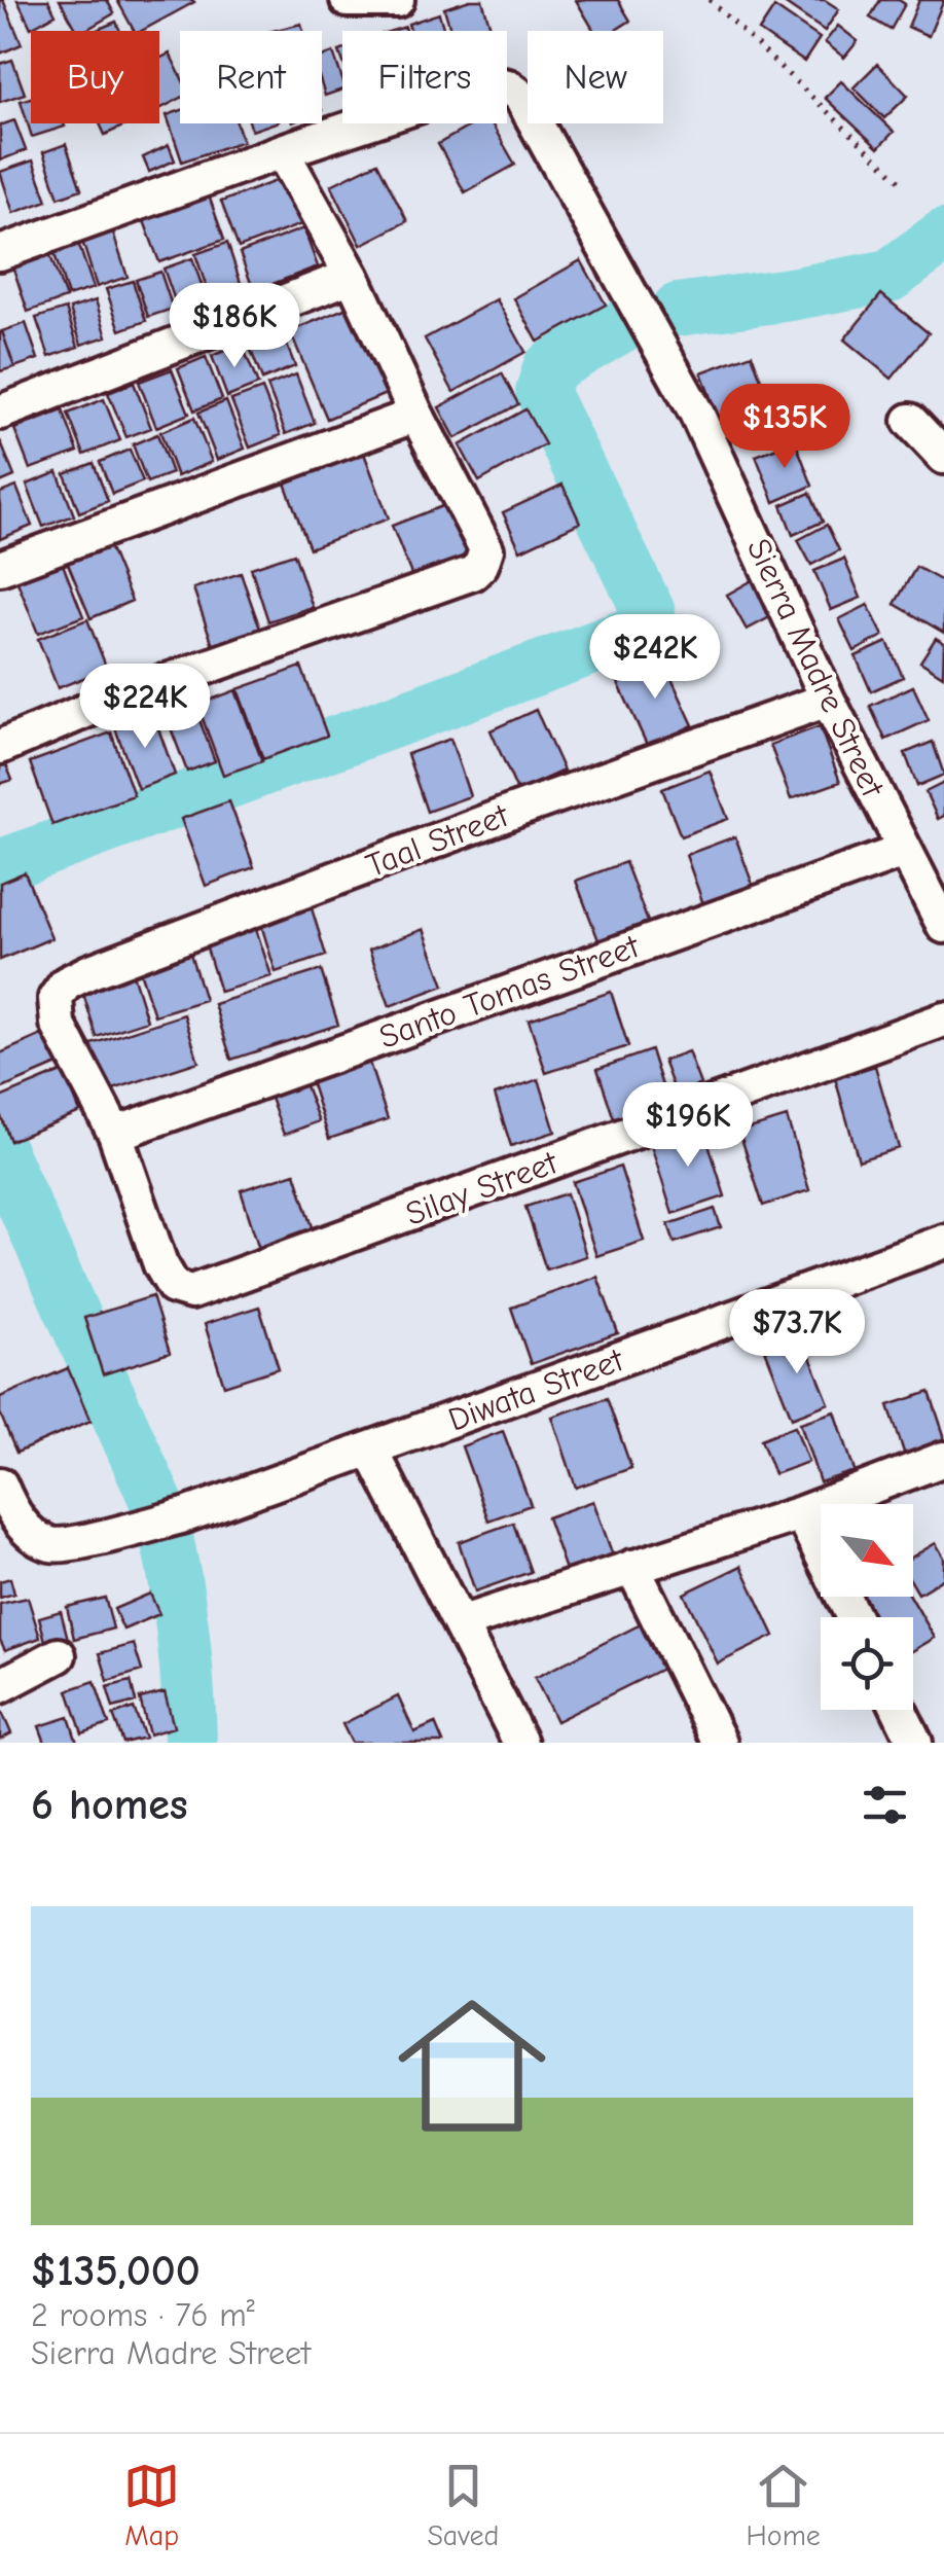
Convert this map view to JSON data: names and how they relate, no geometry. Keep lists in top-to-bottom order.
{
  "streets": {
    "street": [
      "Sierra Madre Street",
      "Taal Street",
      "Santo Tomas Street",
      "Silay Street",
      "Diwata Street"
    ]
  },
  "crossings": [
    ["Sierra Madre Street", "Taal Street"],
    ["Sierra Madre Street", "Santo Tomas Street"],
    ["Taal Street", "Santo Tomas Street"],
    ["Taal Street", "Silay Street"],
    ["Santo Tomas Street", "Silay Street"]
  ],
  "north": "bottom right",
  "page": {
    "chip": [
      "Buy",
      "Rent",
      "Filters",
      "New"
    ],
    "price": [
      "$186K",
      "$135K",
      "$242K",
      "$224K",
      "$196K",
      "$73.7K"
    ],
    "heading": "6 homes",
    "list": [
      {
        "name": "$135,000",
        "note": "2 rooms · 76 m² · Sierra Madre Street"
      }
    ],
    "tabs": ["Map", "Saved", "Home"]
  }
}
